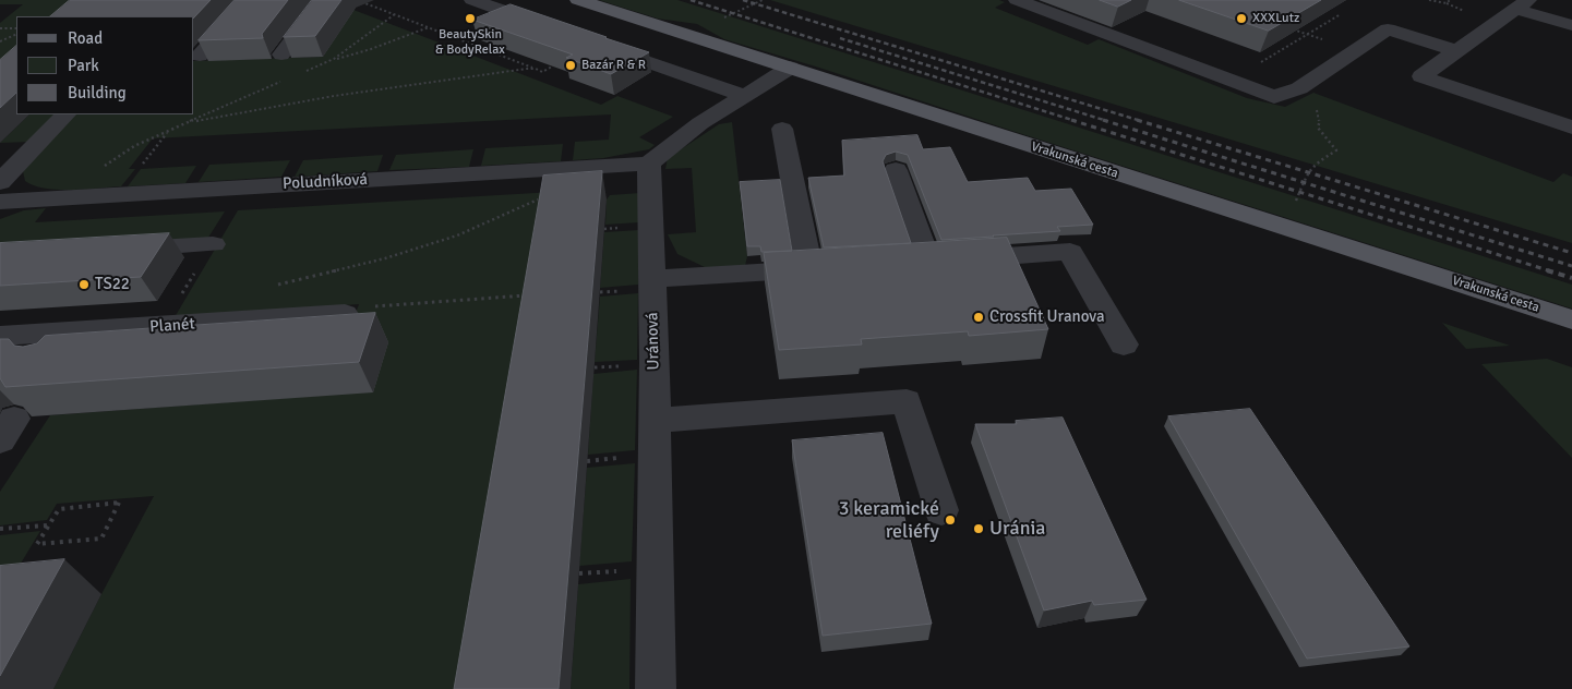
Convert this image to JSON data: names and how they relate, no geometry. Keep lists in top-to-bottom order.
{
  "streets": {
    "main road": ["Vrakunská cesta"],
    "street": ["Poludníková", "Planét", "Uránová"]
  },
  "crossings": [
    ["Poludníková", "Uránová"]
  ],
  "places": [
    "BeautySkin & BodyRelax",
    "XXXLutz",
    "Bazár R & R",
    "TS22",
    "Crossfit Uranova",
    "3 keramické reliéfy",
    "Uránia"
  ],
  "legend": ["Road", "Park", "Building"]
}
